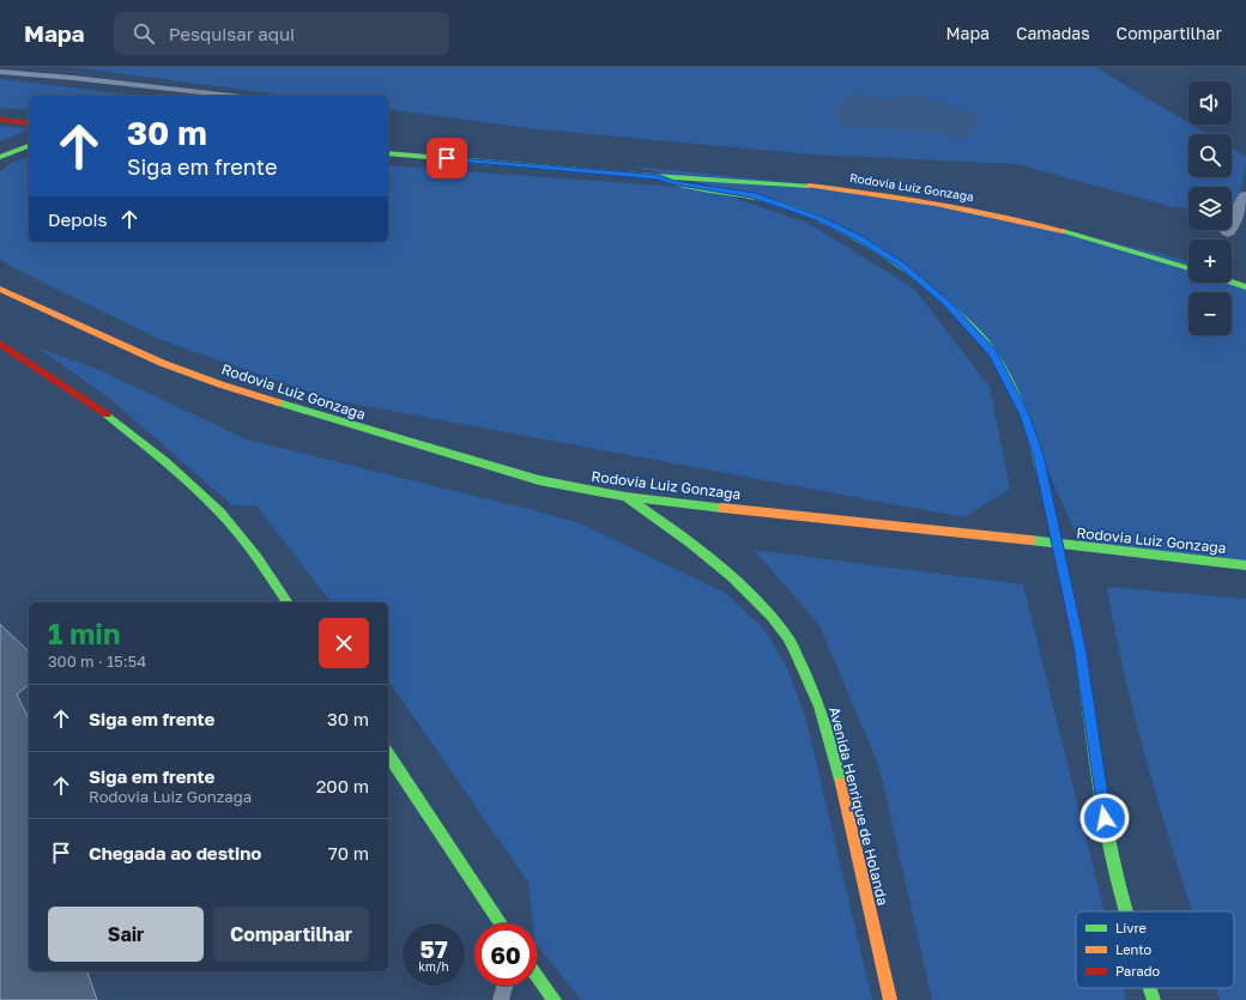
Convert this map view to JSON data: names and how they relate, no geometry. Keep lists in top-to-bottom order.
{
  "streets": {
    "main road": ["Rodovia Luiz Gonzaga", "Avenida Henrique de Holanda"]
  },
  "crossings": [
    ["Rodovia Luiz Gonzaga", "Avenida Henrique de Holanda"]
  ],
  "legend": ["Livre", "Lento", "Parado"],
  "page": {
    "header": "Mapa",
    "search": "Pesquisar aqui",
    "nav": ["Mapa", "Camadas", "Compartilhar"],
    "map_buttons": ["+", "−"],
    "turn": ["30 m", "Siga em frente"],
    "then": "Depois",
    "heading": ["1 min", "300 m · 15:54"],
    "list": [
      {
        "name": "Siga em frente",
        "value": "30 m"
      },
      {
        "name": "Siga em frente",
        "note": "Rodovia Luiz Gonzaga",
        "value": "200 m"
      },
      {
        "name": "Chegada ao destino",
        "value": "70 m"
      }
    ],
    "buttons": ["Sair", "Compartilhar"],
    "speed": "57 km/h",
    "limit": "60"
  }
}
